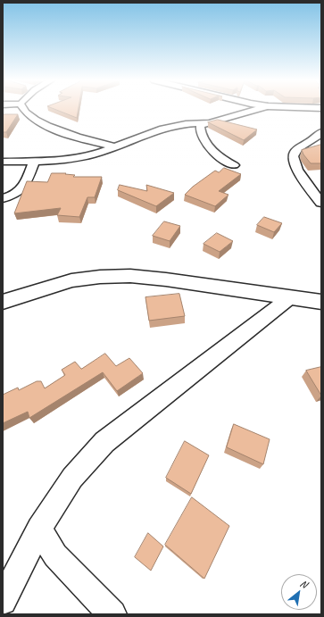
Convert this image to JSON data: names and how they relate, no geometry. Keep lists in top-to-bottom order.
{
  "north": "top right"
}
